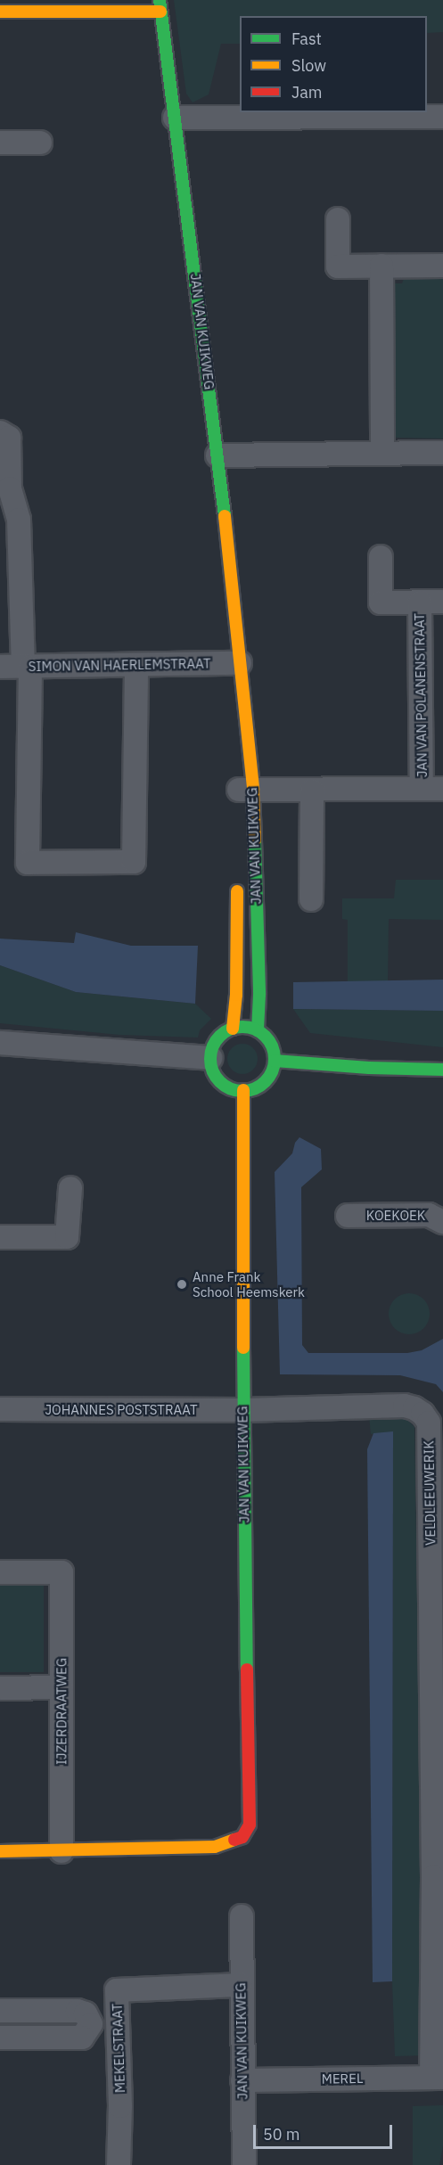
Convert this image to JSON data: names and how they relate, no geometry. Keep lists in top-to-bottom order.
{
  "streets": {
    "street": [
      "JAN VAN KUIKWEG",
      "SIMON VAN HAERLEMSTRAAT",
      "JAN VAN POLANENSTRAAT",
      "KOEKOEK",
      "JOHANNES POSTSTRAAT",
      "VELDLEEUWERIK",
      "IJZERDRAATWEG",
      "MEKELSTRAAT",
      "MEREL"
    ]
  },
  "crossings": [
    ["JAN VAN KUIKWEG", "SIMON VAN HAERLEMSTRAAT"],
    ["JAN VAN KUIKWEG", "JAN VAN POLANENSTRAAT"],
    ["JAN VAN KUIKWEG", "JOHANNES POSTSTRAAT"],
    ["JAN VAN KUIKWEG", "VELDLEEUWERIK"],
    ["JAN VAN KUIKWEG", "IJZERDRAATWEG"],
    ["JAN VAN KUIKWEG", "MEKELSTRAAT"],
    ["JAN VAN KUIKWEG", "MEREL"],
    ["JOHANNES POSTSTRAAT", "VELDLEEUWERIK"],
    ["VELDLEEUWERIK", "MEREL"]
  ],
  "places": ["Anne Frank School Heemskerk"],
  "legend": ["Fast", "Slow", "Jam"],
  "scale_bar": "50 m"
}
